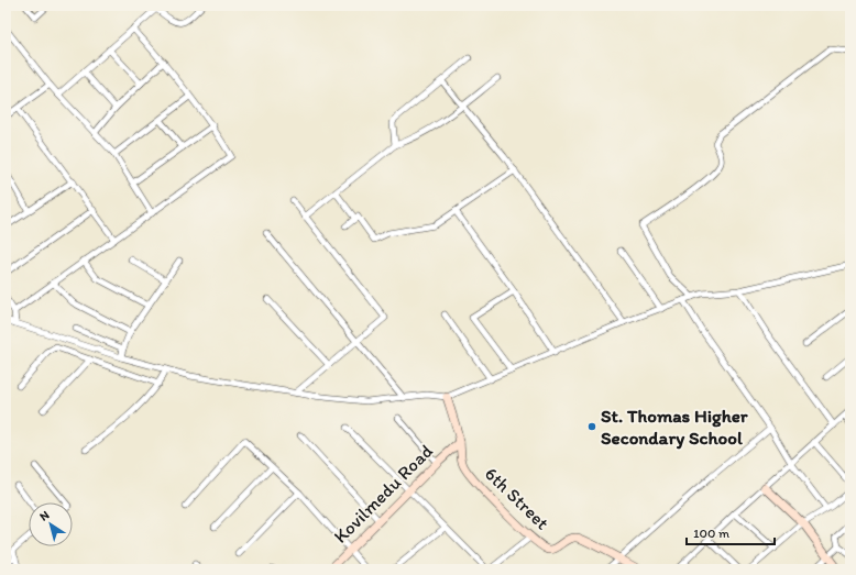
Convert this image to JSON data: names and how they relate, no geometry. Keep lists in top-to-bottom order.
{
  "streets": {
    "street": ["Kovilmedu Road", "6th Street"]
  },
  "crossings": [
    ["Kovilmedu Road", "6th Street"]
  ],
  "places": ["St. Thomas Higher Secondary School"],
  "scale_bar": "100 m",
  "north": "top left"
}
